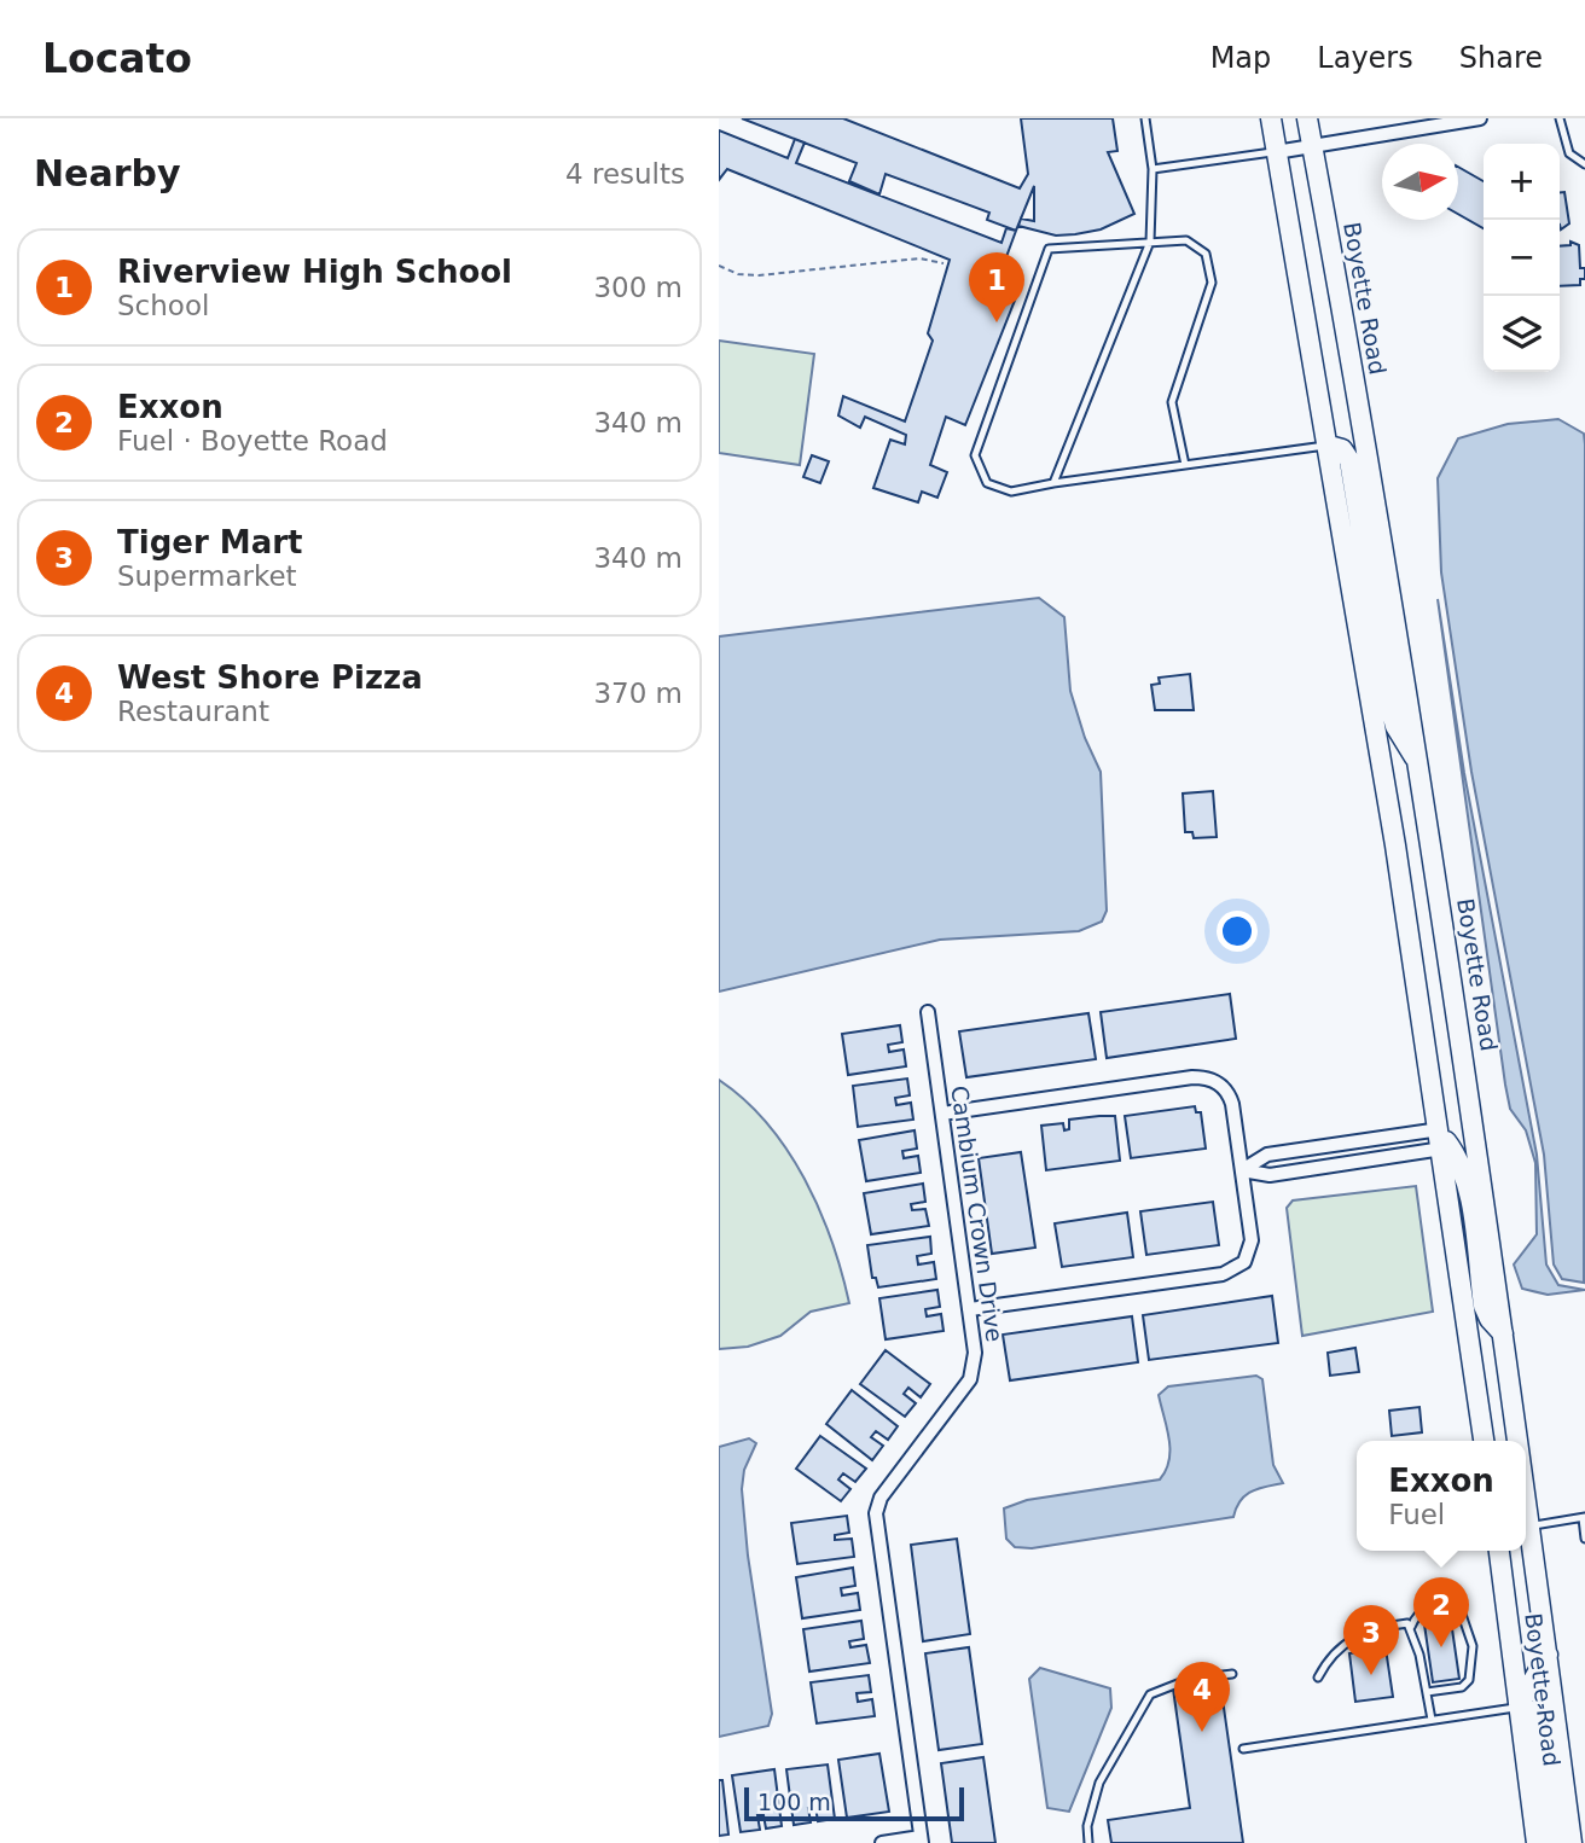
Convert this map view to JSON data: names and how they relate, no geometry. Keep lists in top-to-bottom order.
{
  "streets": {
    "main road": ["Boyette Road"],
    "street": ["Cambium Crown Drive"]
  },
  "scale_bar": "100 m",
  "north": "right",
  "page": {
    "header": "Locato",
    "nav": ["Map", "Layers", "Share"],
    "heading": ["Nearby", "4 results"],
    "map_buttons": ["+", "−"],
    "list": [
      {
        "mark": "1",
        "name": "Riverview High School",
        "note": "School",
        "value": "300 m"
      },
      {
        "mark": "2",
        "name": "Exxon",
        "note": "Fuel · Boyette Road",
        "value": "340 m"
      },
      {
        "mark": "3",
        "name": "Tiger Mart",
        "note": "Supermarket",
        "value": "340 m"
      },
      {
        "mark": "4",
        "name": "West Shore Pizza",
        "note": "Restaurant",
        "value": "370 m"
      }
    ],
    "pins": [
      "1",
      "2",
      "3",
      "4"
    ],
    "popup": ["Exxon", "Fuel"],
    "scale": "100 m"
  }
}
